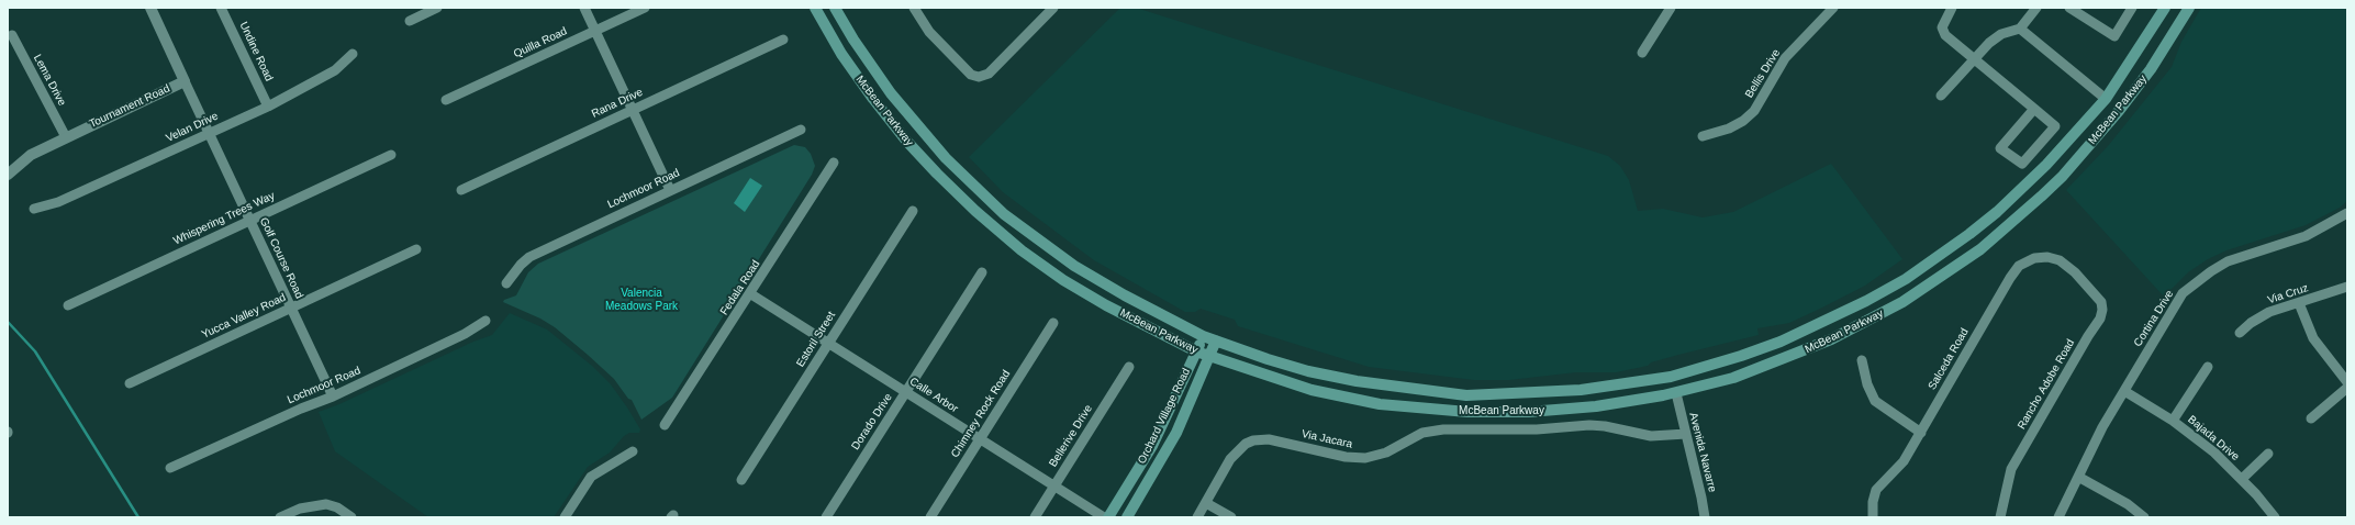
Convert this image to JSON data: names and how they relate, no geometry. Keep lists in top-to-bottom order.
{
  "streets": {
    "main road": ["McBean Parkway", "Orchard Village Road"],
    "street": [
      "Quilla Road",
      "Undine Road",
      "Bellis Drive",
      "Lema Drive",
      "Rana Drive",
      "Tournament Road",
      "Velan Drive",
      "Lochmoor Road",
      "Whispering Trees Way",
      "Golf Course Road",
      "Fedala Road",
      "Via Cruz",
      "Yucca Valley Road",
      "Cortina Drive",
      "Estoril Street",
      "Salceda Road",
      "Rancho Adobe Road",
      "Calle Arbor",
      "Chimney Rock Road",
      "Dorado Drive",
      "Bellerive Drive",
      "Bajada Drive",
      "Via Jacara",
      "Avenida Navarre"
    ]
  },
  "crossings": [
    ["Undine Road", "Velan Drive"],
    ["Lema Drive", "Tournament Road"],
    ["Tournament Road", "Golf Course Road"],
    ["McBean Parkway", "Orchard Village Road"],
    ["McBean Parkway", "Avenida Navarre"],
    ["Velan Drive", "Golf Course Road"],
    ["Lochmoor Road", "Golf Course Road"],
    ["Whispering Trees Way", "Golf Course Road"],
    ["Golf Course Road", "Yucca Valley Road"],
    ["Fedala Road", "Calle Arbor"],
    ["Cortina Drive", "Bajada Drive"],
    ["Estoril Street", "Calle Arbor"],
    ["Salceda Road", "Rancho Adobe Road"],
    ["Calle Arbor", "Chimney Rock Road"],
    ["Calle Arbor", "Dorado Drive"],
    ["Calle Arbor", "Bellerive Drive"],
    ["Via Jacara", "Avenida Navarre"]
  ],
  "parks": ["Valencia Meadows Park"]
}
